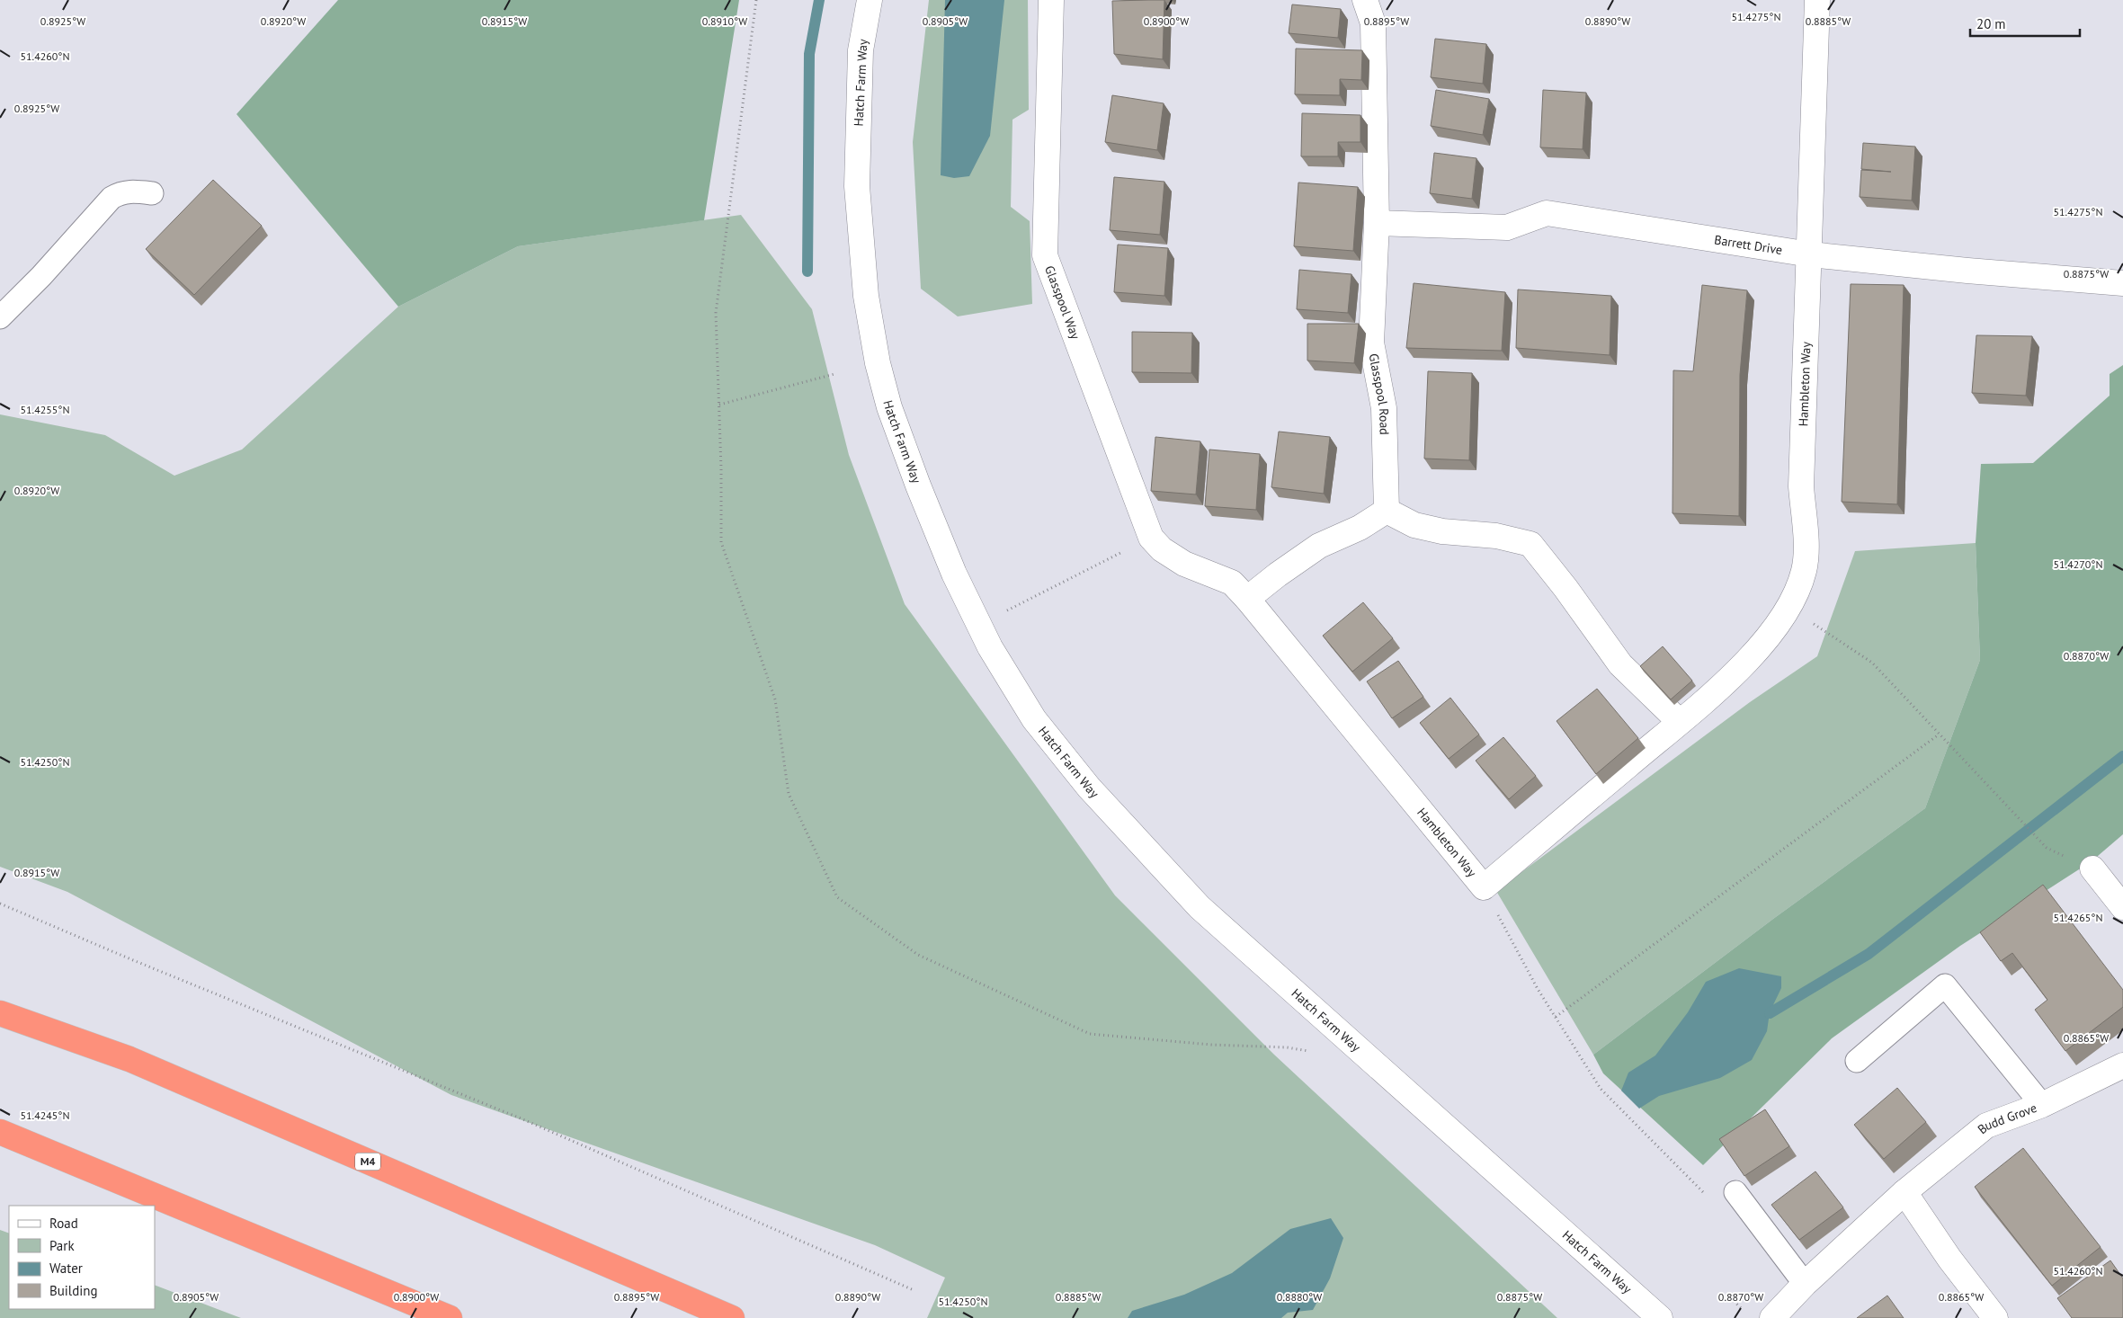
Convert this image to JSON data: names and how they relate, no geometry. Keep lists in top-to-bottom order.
{
  "streets": {
    "highway": ["M4"],
    "street": [
      "Hatch Farm Way",
      "Barrett Drive",
      "Glasspool Way",
      "Hambleton Way",
      "Glasspool Road",
      "Budd Grove"
    ]
  },
  "crossings": [
    ["Barrett Drive", "Hambleton Way"],
    ["Barrett Drive", "Glasspool Road"]
  ],
  "legend": [
    "Road",
    "Park",
    "Water",
    "Building"
  ],
  "scale_bar": "20 m",
  "coordinates": [
    "51.4275°N",
    "0.8915°W",
    "0.8910°W",
    "0.8925°W",
    "0.8920°W",
    "0.8905°W",
    "0.8900°W",
    "0.8895°W",
    "0.8890°W",
    "0.8885°W",
    "51.4260°N",
    "0.8875°W",
    "51.4255°N",
    "51.4270°N",
    "0.8870°W",
    "51.4250°N",
    "51.4265°N",
    "0.8865°W",
    "51.4245°N",
    "0.8880°W"
  ]
}
